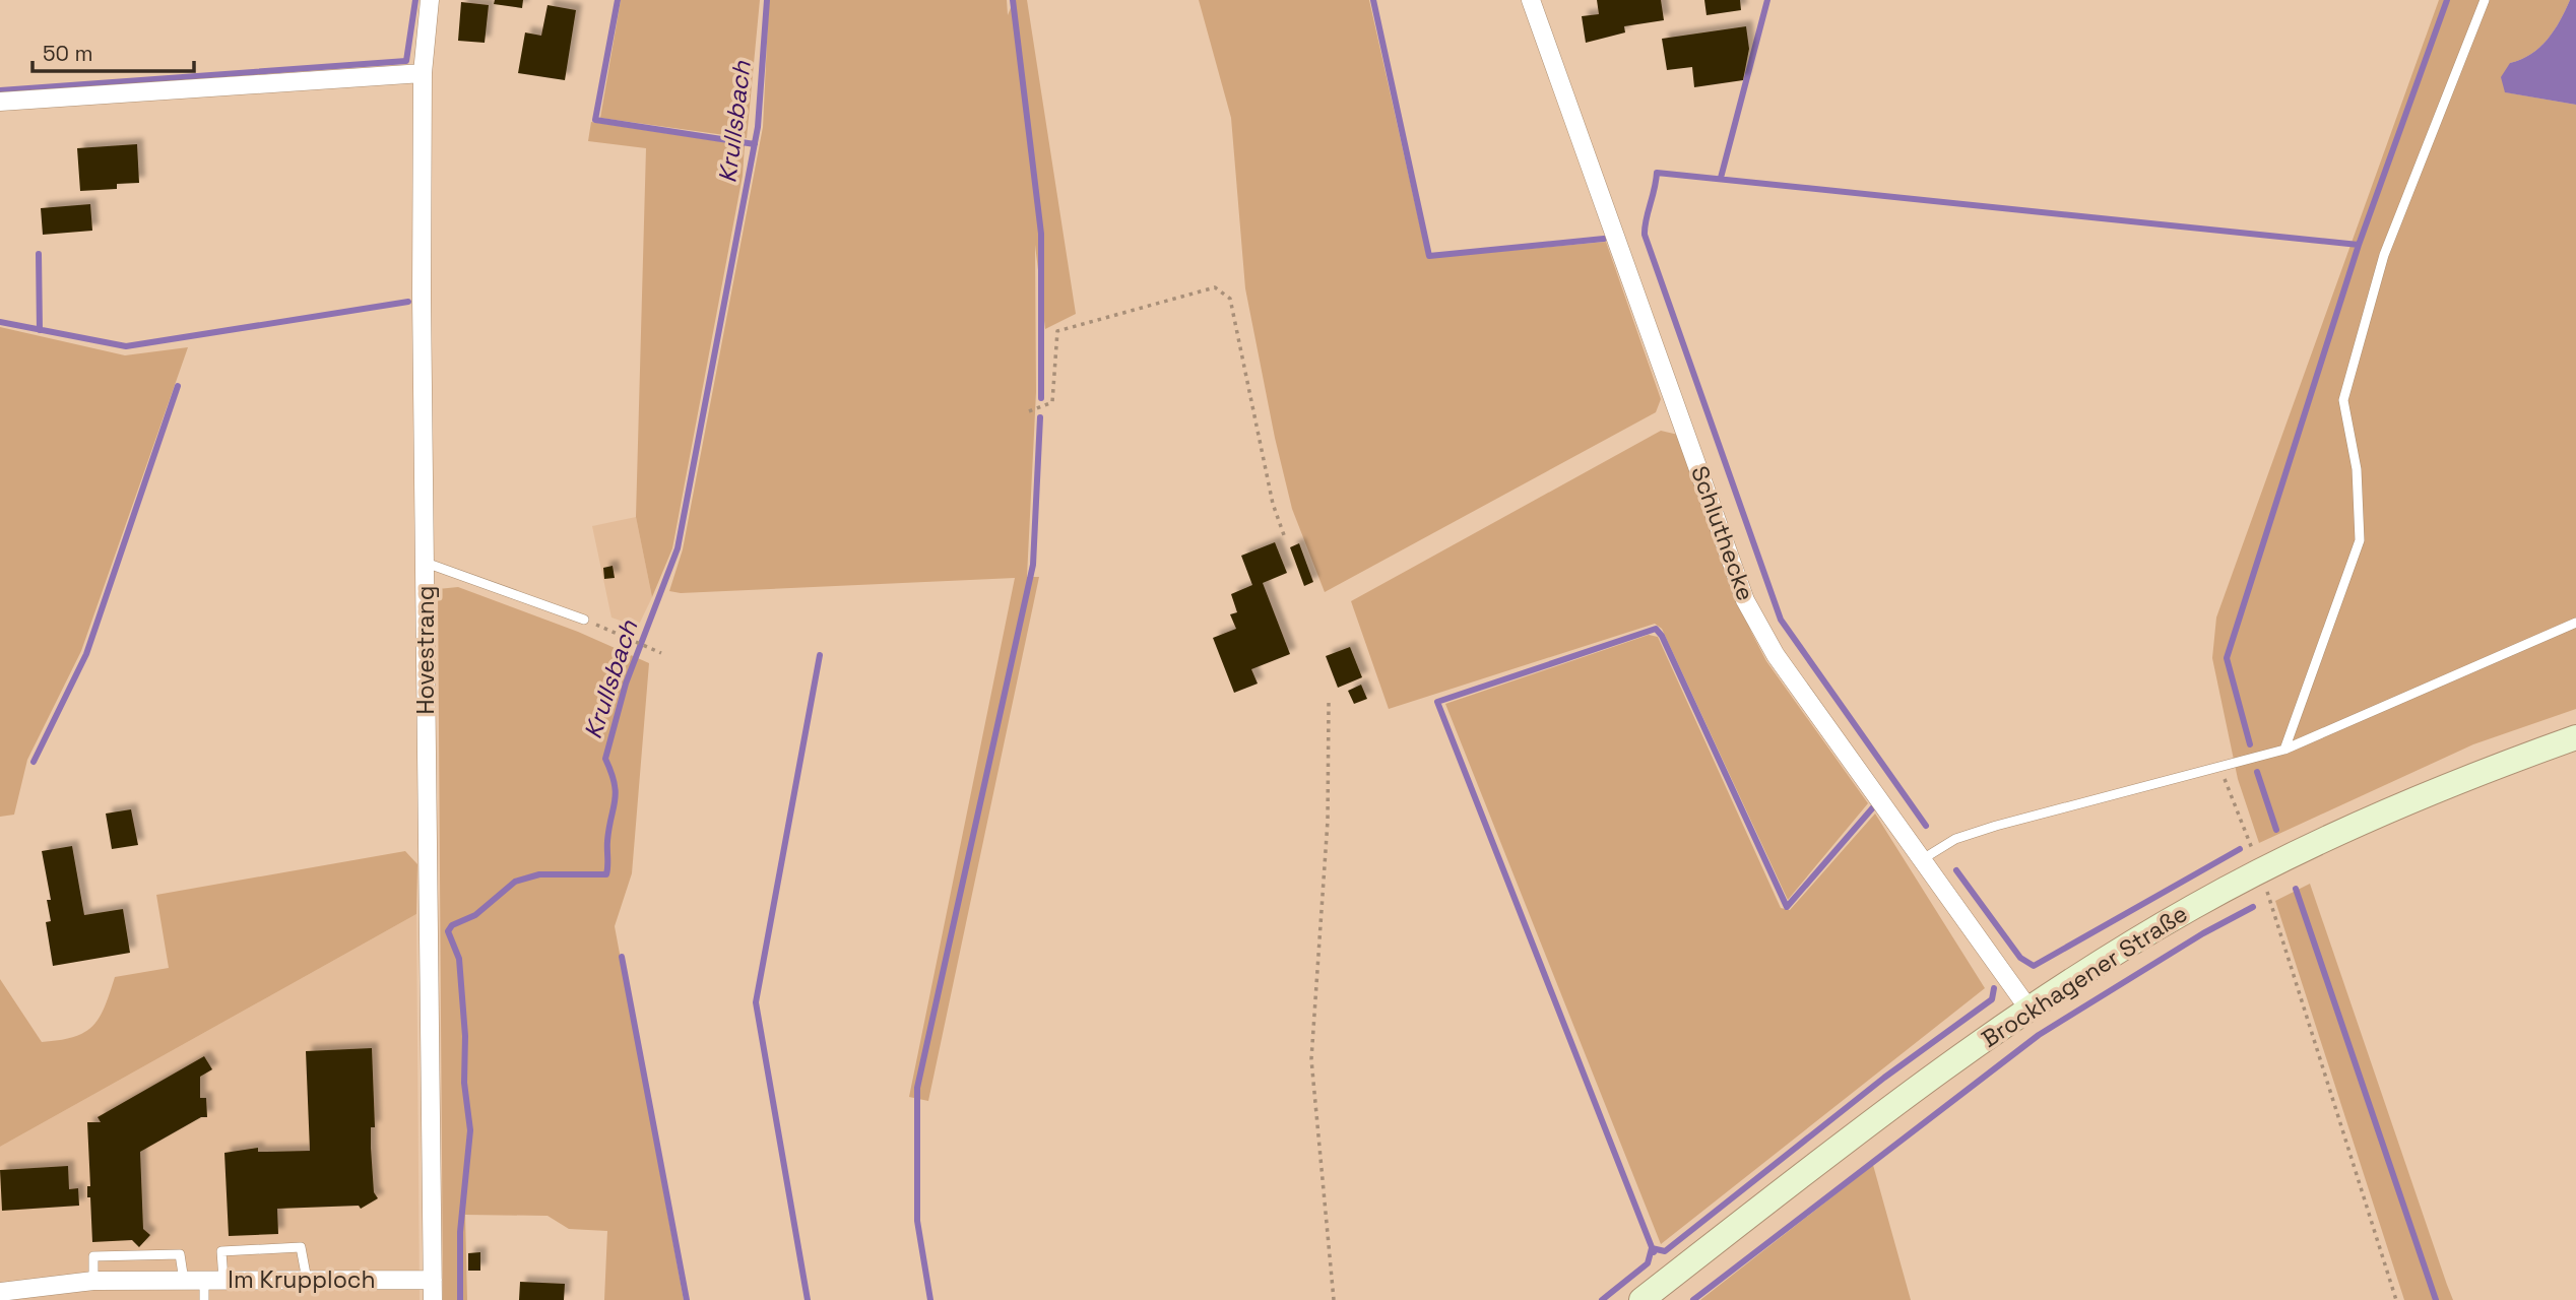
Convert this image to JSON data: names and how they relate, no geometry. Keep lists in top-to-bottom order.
{
  "streets": {
    "main road": ["Brockhagener Straße"],
    "street": ["Schluthecke", "Hovestrang", "Im Krupploch"]
  },
  "crossings": [
    ["Schluthecke", "Brockhagener Straße"],
    ["Hovestrang", "Im Krupploch"]
  ],
  "water": ["Krullsbach"],
  "scale_bar": "50 m"
}
